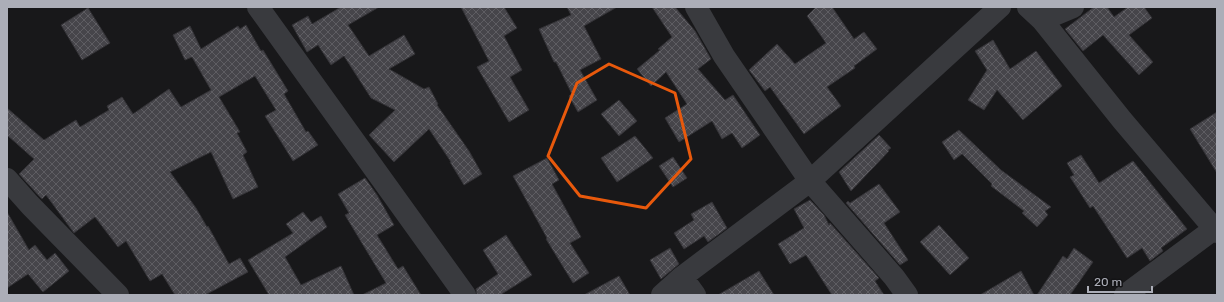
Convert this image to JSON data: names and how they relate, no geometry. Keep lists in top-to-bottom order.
{
  "scale_bar": "20 m"
}
